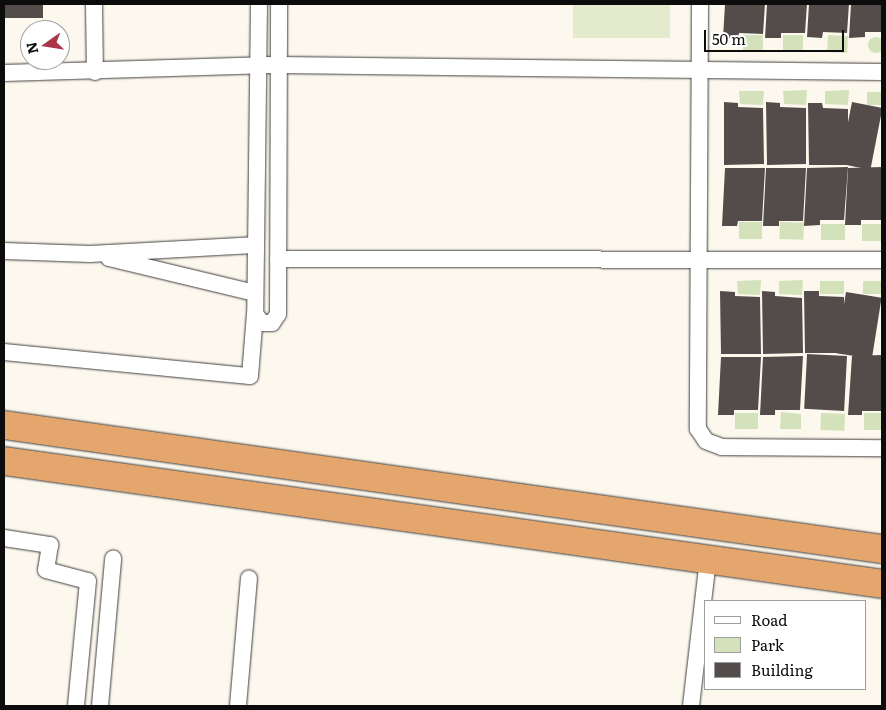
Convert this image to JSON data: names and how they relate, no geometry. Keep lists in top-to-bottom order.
{
  "legend": ["Road", "Park", "Building"],
  "scale_bar": "50 m",
  "north": "left"
}
